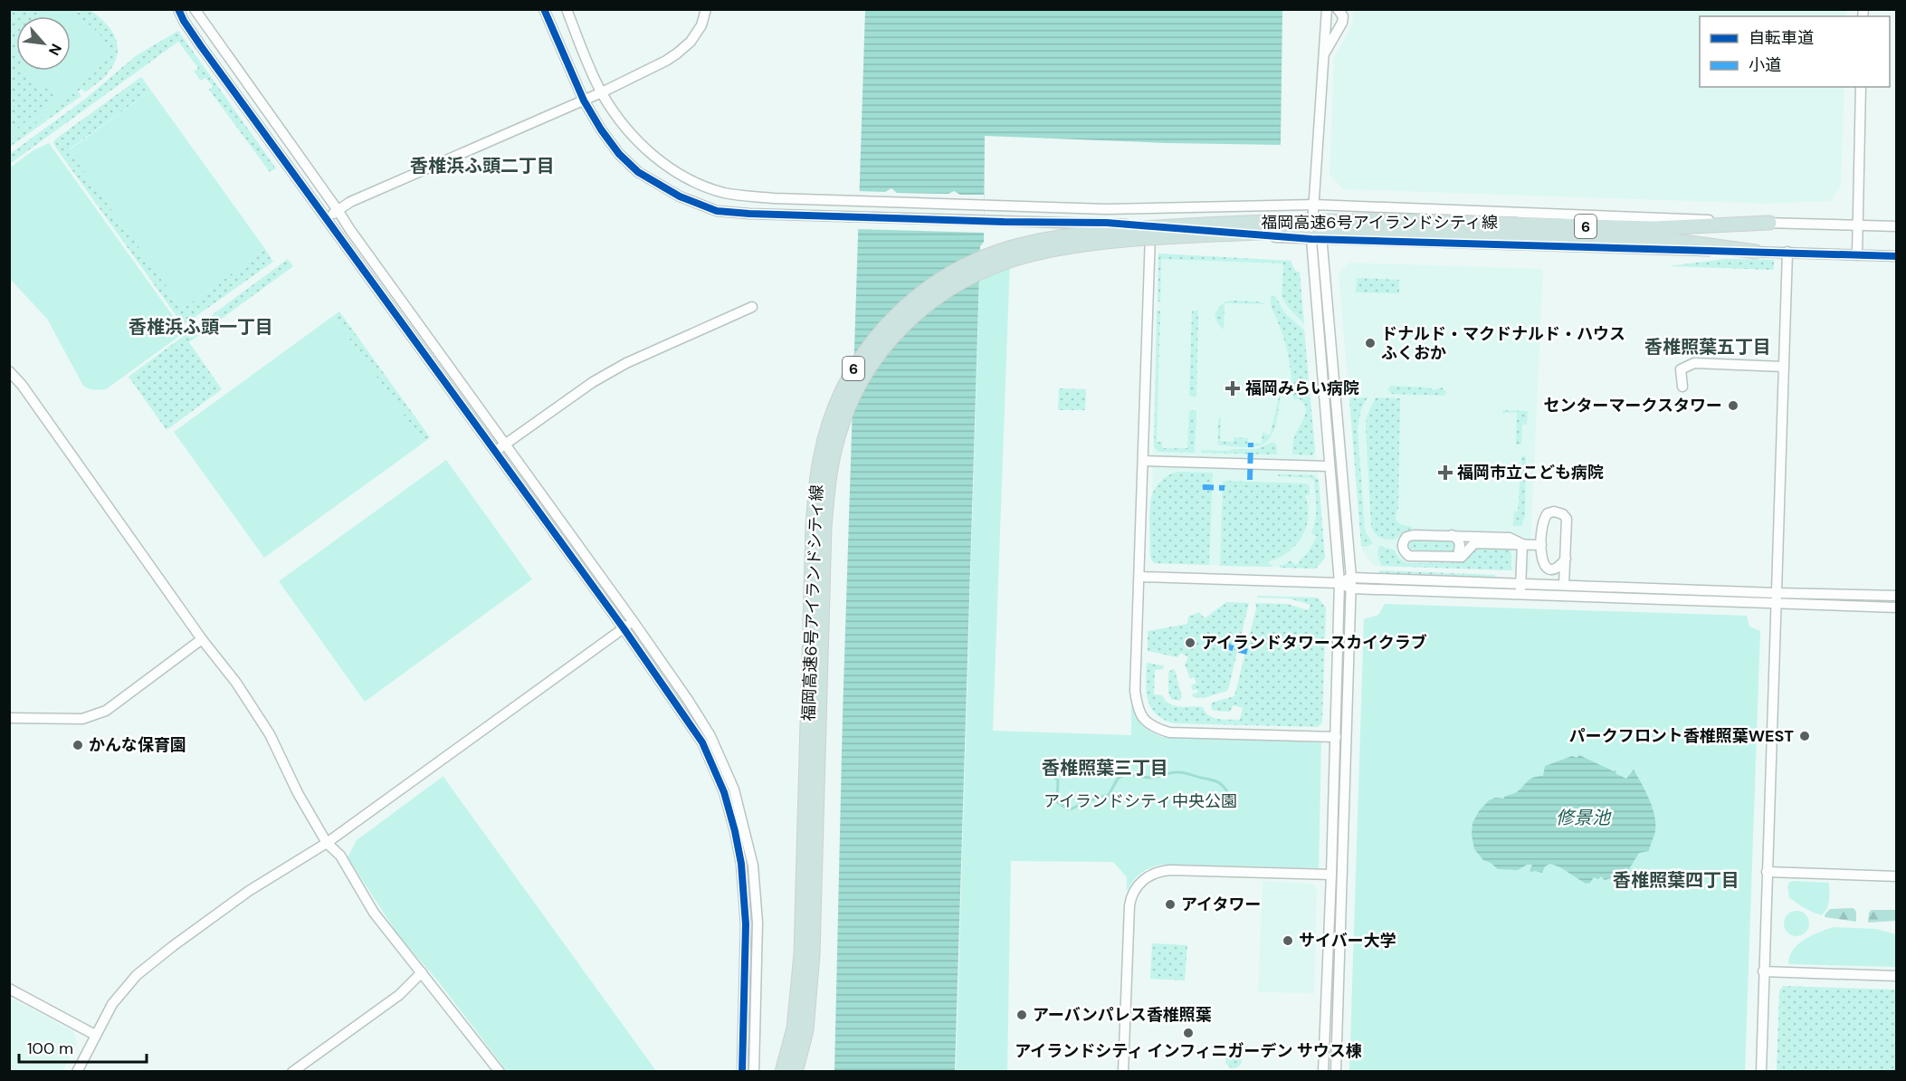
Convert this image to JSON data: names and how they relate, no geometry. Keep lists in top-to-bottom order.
{
  "streets": {
    "highway": ["福岡高速6号アイランドシティ線", "6"]
  },
  "districts": [
    "香椎浜ふ頭二丁目",
    "香椎浜ふ頭一丁目",
    "香椎照葉五丁目",
    "香椎照葉三丁目",
    "香椎照葉四丁目"
  ],
  "water": ["修景池"],
  "parks": ["アイランドシティ中央公園"],
  "places": {
    "other": [
      "ドナルド・マクドナルド・ハウス ふくおか",
      "センターマークスタワー",
      "アイランドタワースカイクラブ",
      "パークフロント香椎照葉WEST",
      "かんな保育園",
      "アイタワー",
      "サイバー大学",
      "アーバンパレス香椎照葉",
      "アイランドシティ インフィニガーデン サウス棟"
    ],
    "health": ["福岡みらい病院", "福岡市立こども病院"]
  },
  "legend": ["自転車道", "小道"],
  "scale_bar": "100 m",
  "north": "bottom right"
}
